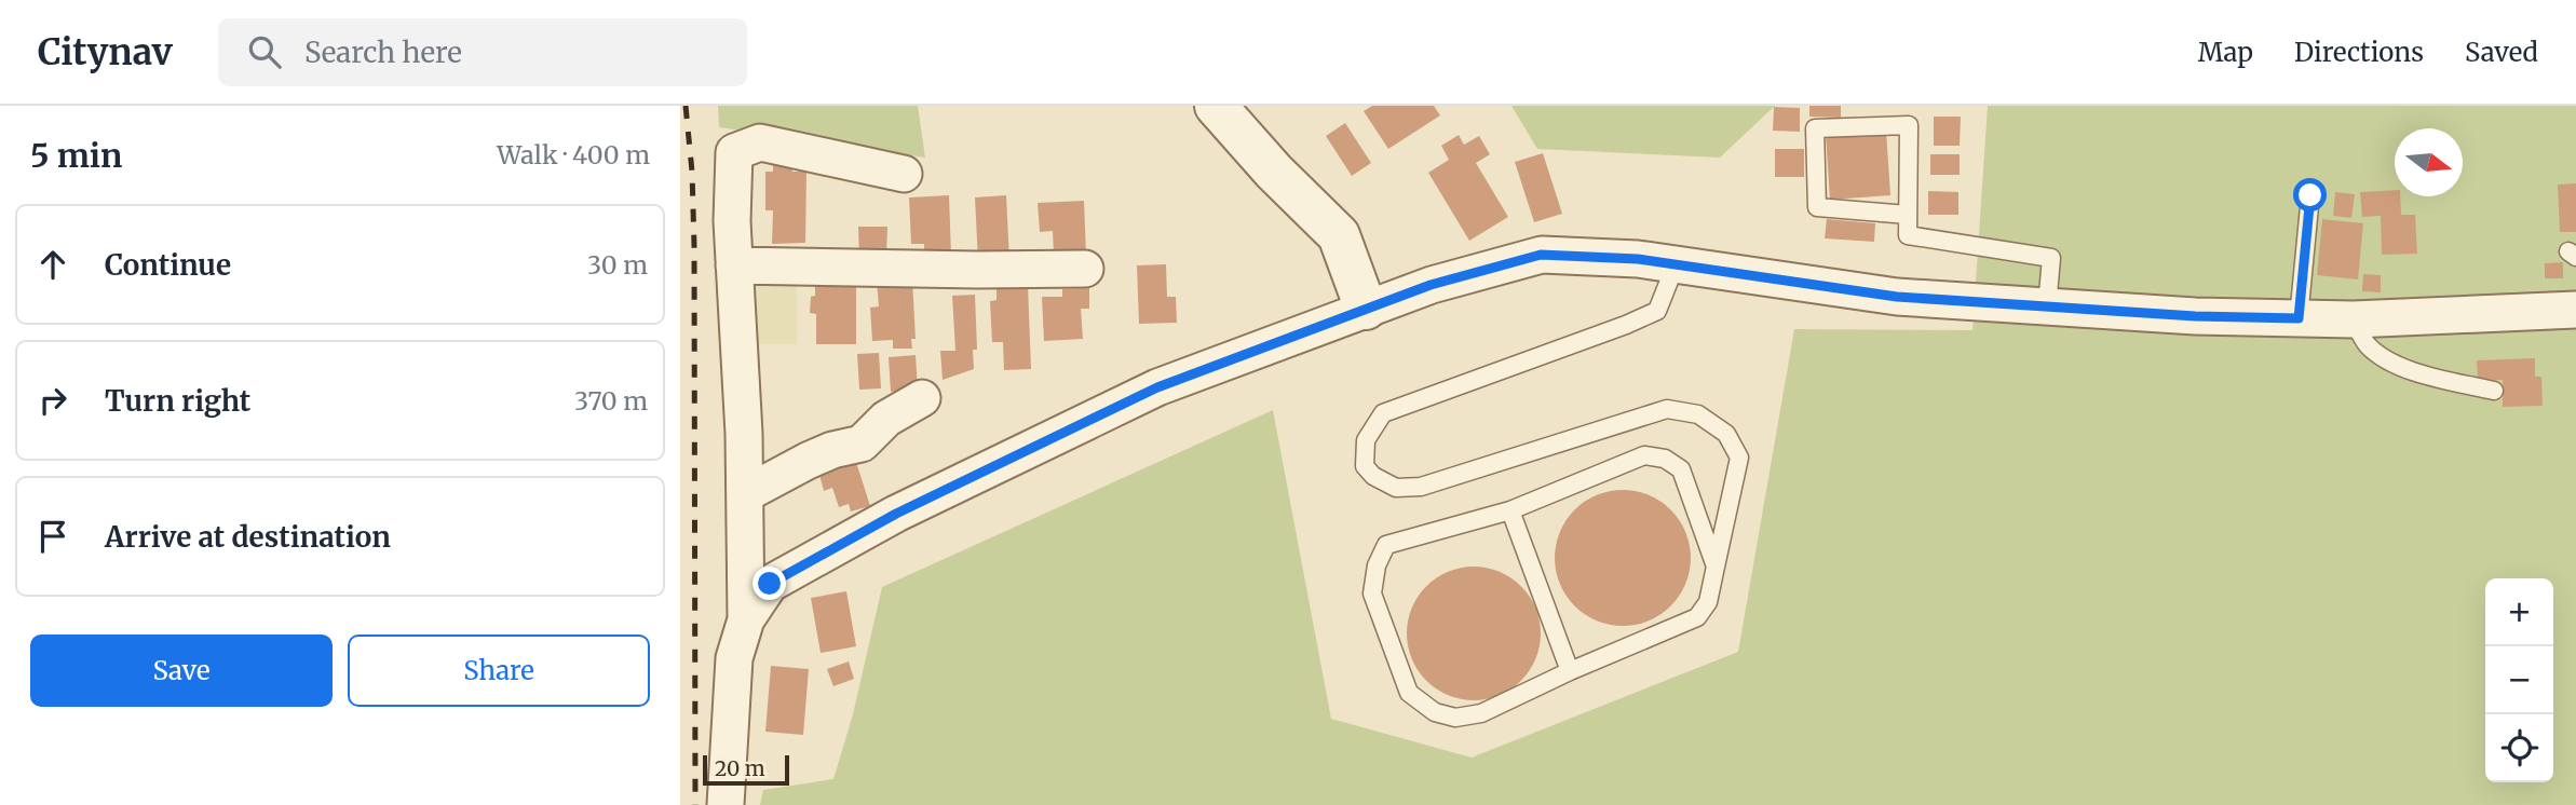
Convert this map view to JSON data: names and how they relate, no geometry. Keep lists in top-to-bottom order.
{
  "scale_bar": "20 m",
  "north": "right",
  "page": {
    "header": "Citynav",
    "search": "Search here",
    "nav": ["Map", "Directions", "Saved"],
    "heading": ["5 min", "Walk · 400 m"],
    "list": [
      ["Continue", "30 m"],
      ["Turn right", "370 m"],
      "Arrive at destination"
    ],
    "map_buttons": ["+", "−"],
    "buttons": ["Save", "Share"],
    "scale": "20 m"
  }
}
